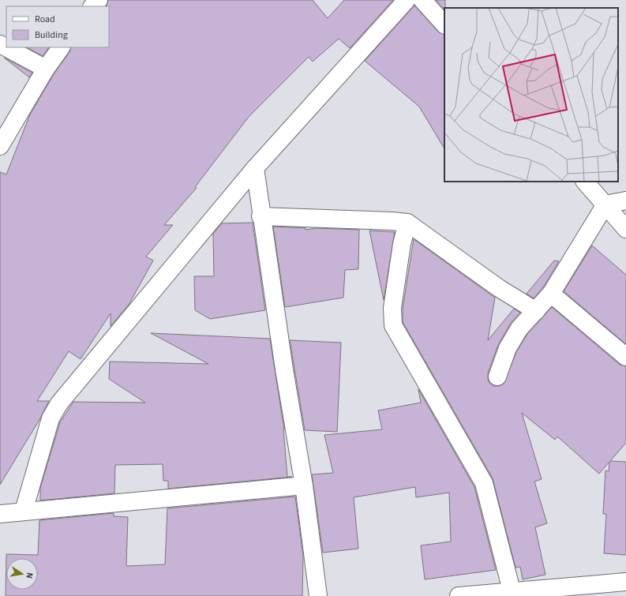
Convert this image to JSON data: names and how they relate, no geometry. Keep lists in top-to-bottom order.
{
  "legend": ["Road", "Building"],
  "north": "right"
}
